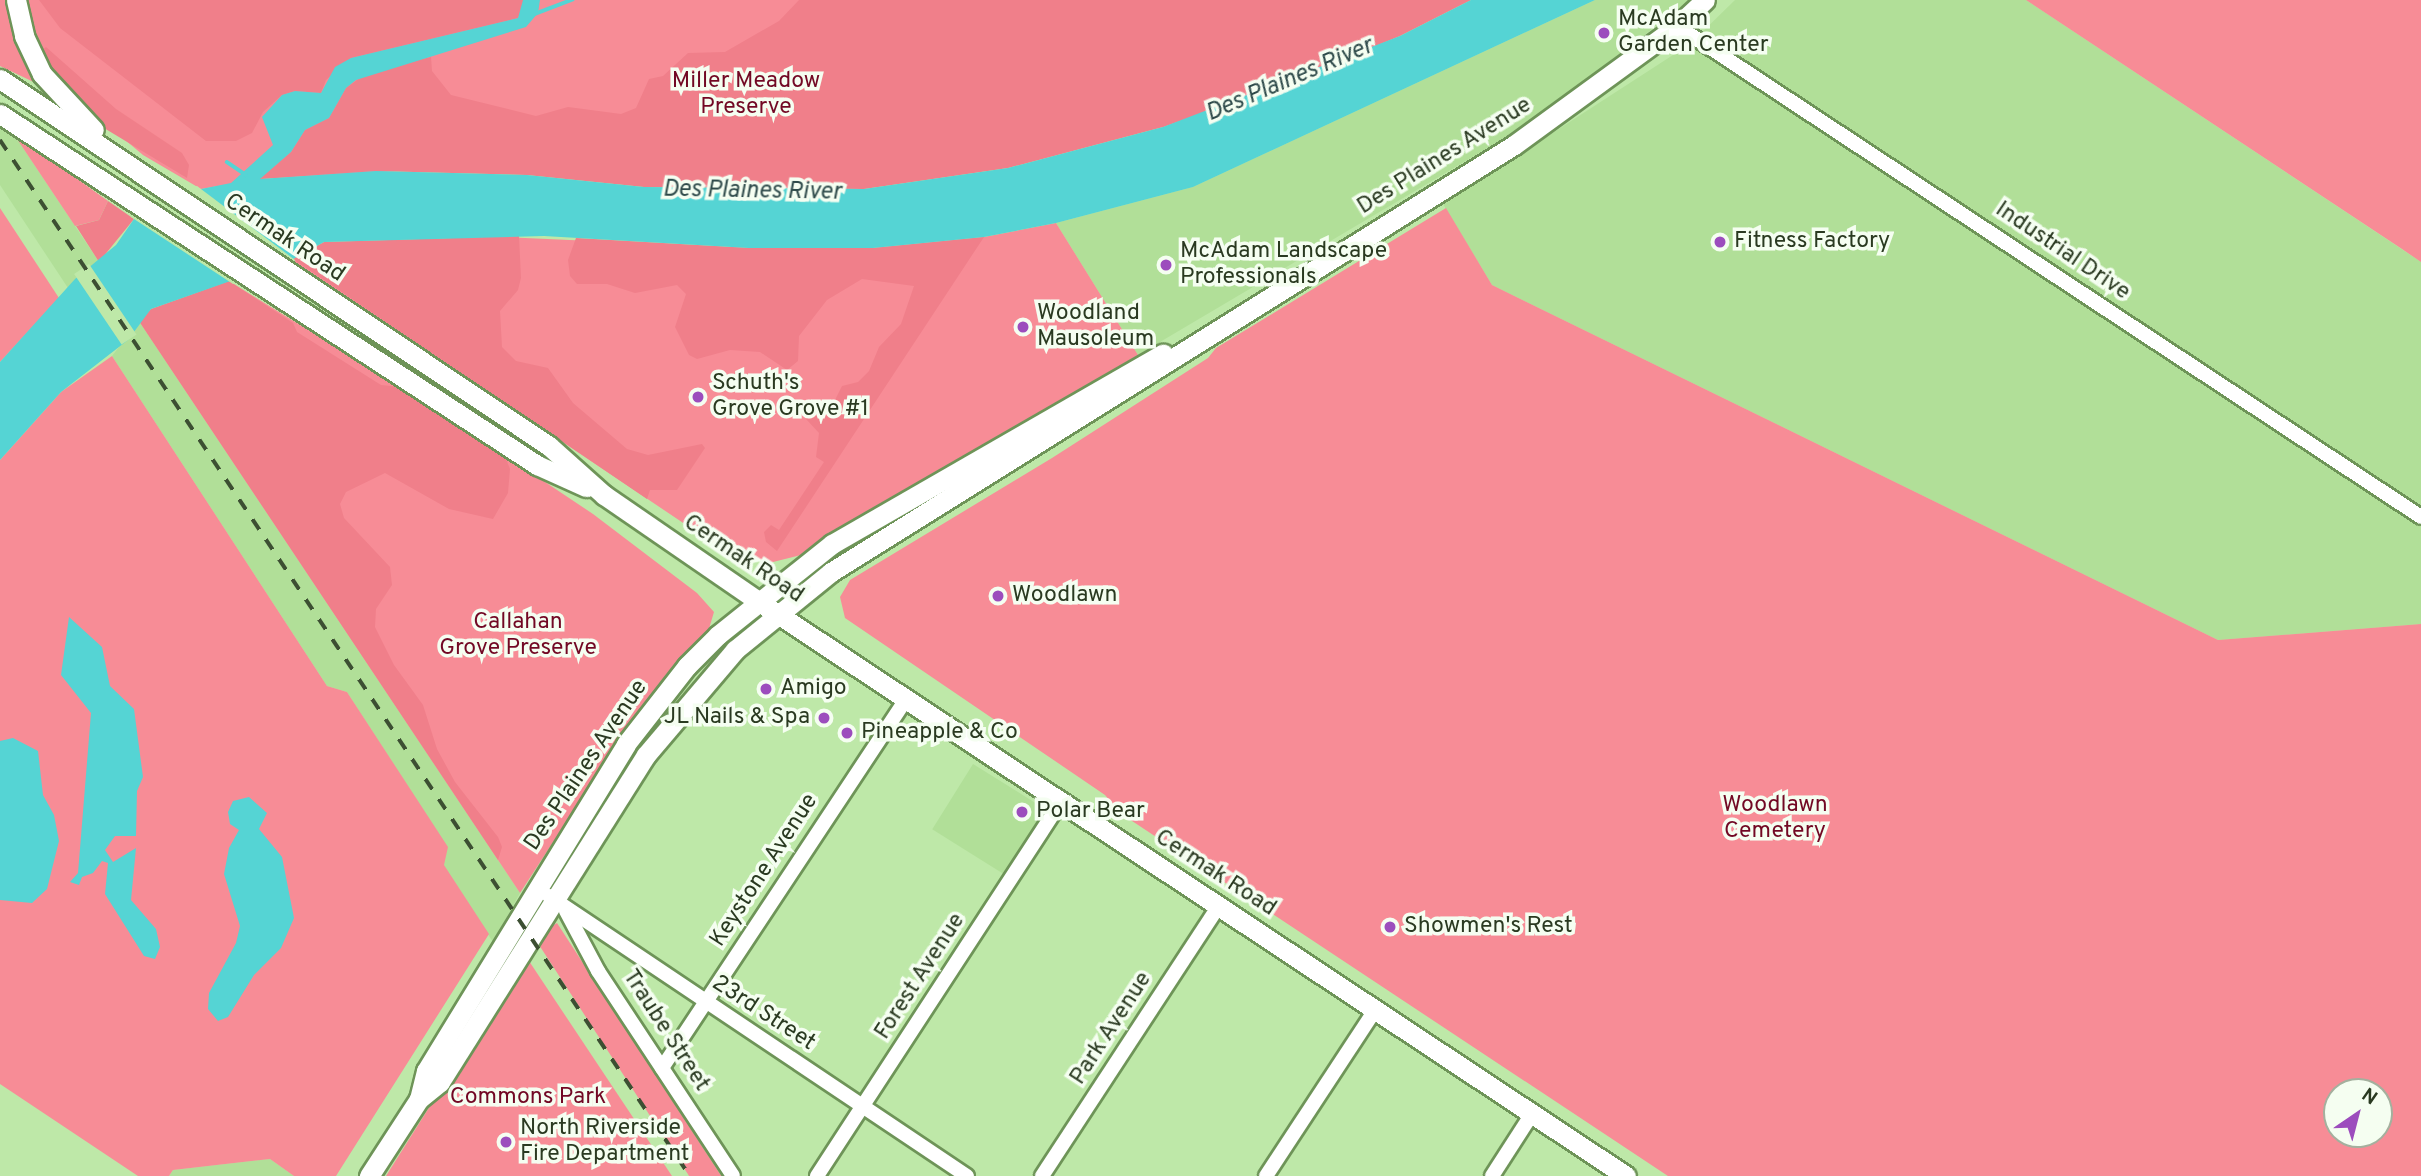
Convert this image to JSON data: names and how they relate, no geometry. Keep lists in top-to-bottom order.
{
  "streets": {
    "main road": ["Des Plaines Avenue", "Cermak Road"],
    "street": [
      "Industrial Drive",
      "Keystone Avenue",
      "Forest Avenue",
      "23rd Street",
      "Park Avenue",
      "Traube Street"
    ]
  },
  "crossings": [
    ["Des Plaines Avenue", "Cermak Road"],
    ["Des Plaines Avenue", "Industrial Drive"],
    ["Des Plaines Avenue", "23rd Street"],
    ["Des Plaines Avenue", "Traube Street"],
    ["Cermak Road", "Keystone Avenue"],
    ["Cermak Road", "Forest Avenue"],
    ["Cermak Road", "Park Avenue"],
    ["Keystone Avenue", "23rd Street"],
    ["Keystone Avenue", "Traube Street"],
    ["Forest Avenue", "23rd Street"],
    ["23rd Street", "Traube Street"]
  ],
  "water": ["Des Plaines River"],
  "parks": [
    "Miller Meadow Preserve",
    "Callahan Grove Preserve",
    "Woodlawn Cemetery",
    "Commons Park"
  ],
  "places": [
    "McAdam Garden Center",
    "Fitness Factory",
    "McAdam Landscape Professionals",
    "Woodland Mausoleum",
    "Schuth's Grove Grove #1",
    "Woodlawn",
    "Amigo",
    "JL Nails & Spa",
    "Pineapple & Co",
    "Polar Bear",
    "Showmen's Rest",
    "North Riverside Fire Department"
  ],
  "north": "top right"
}
